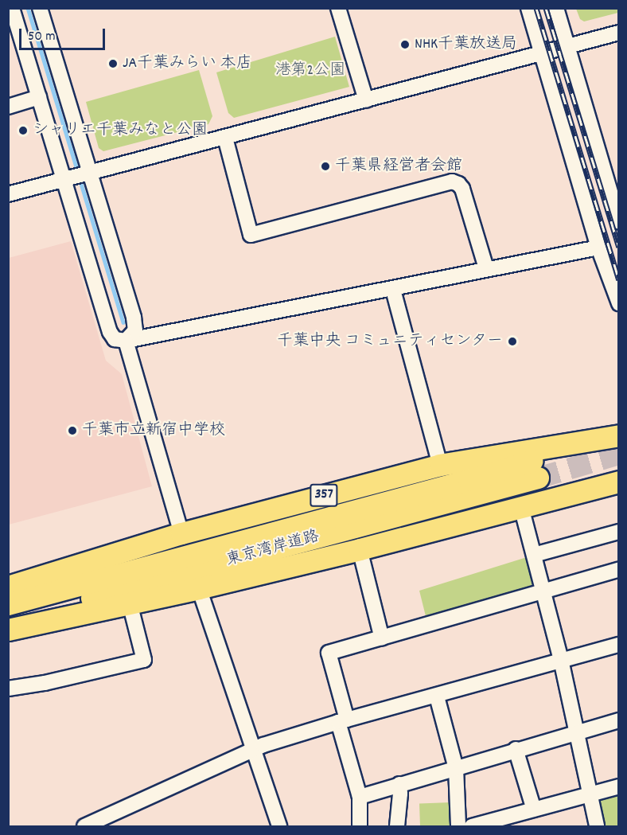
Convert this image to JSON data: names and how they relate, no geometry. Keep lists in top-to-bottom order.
{
  "streets": {
    "highway": ["357", "東京湾岸道路"]
  },
  "parks": ["港第2公園"],
  "places": [
    "NHK千葉放送局",
    "JA千葉みらい 本店",
    "シャリエ千葉みなと公園",
    "千葉県経営者会館",
    "千葉中央 コミュニティセンター",
    "千葉市立新宿中学校"
  ],
  "scale_bar": "50 m"
}
